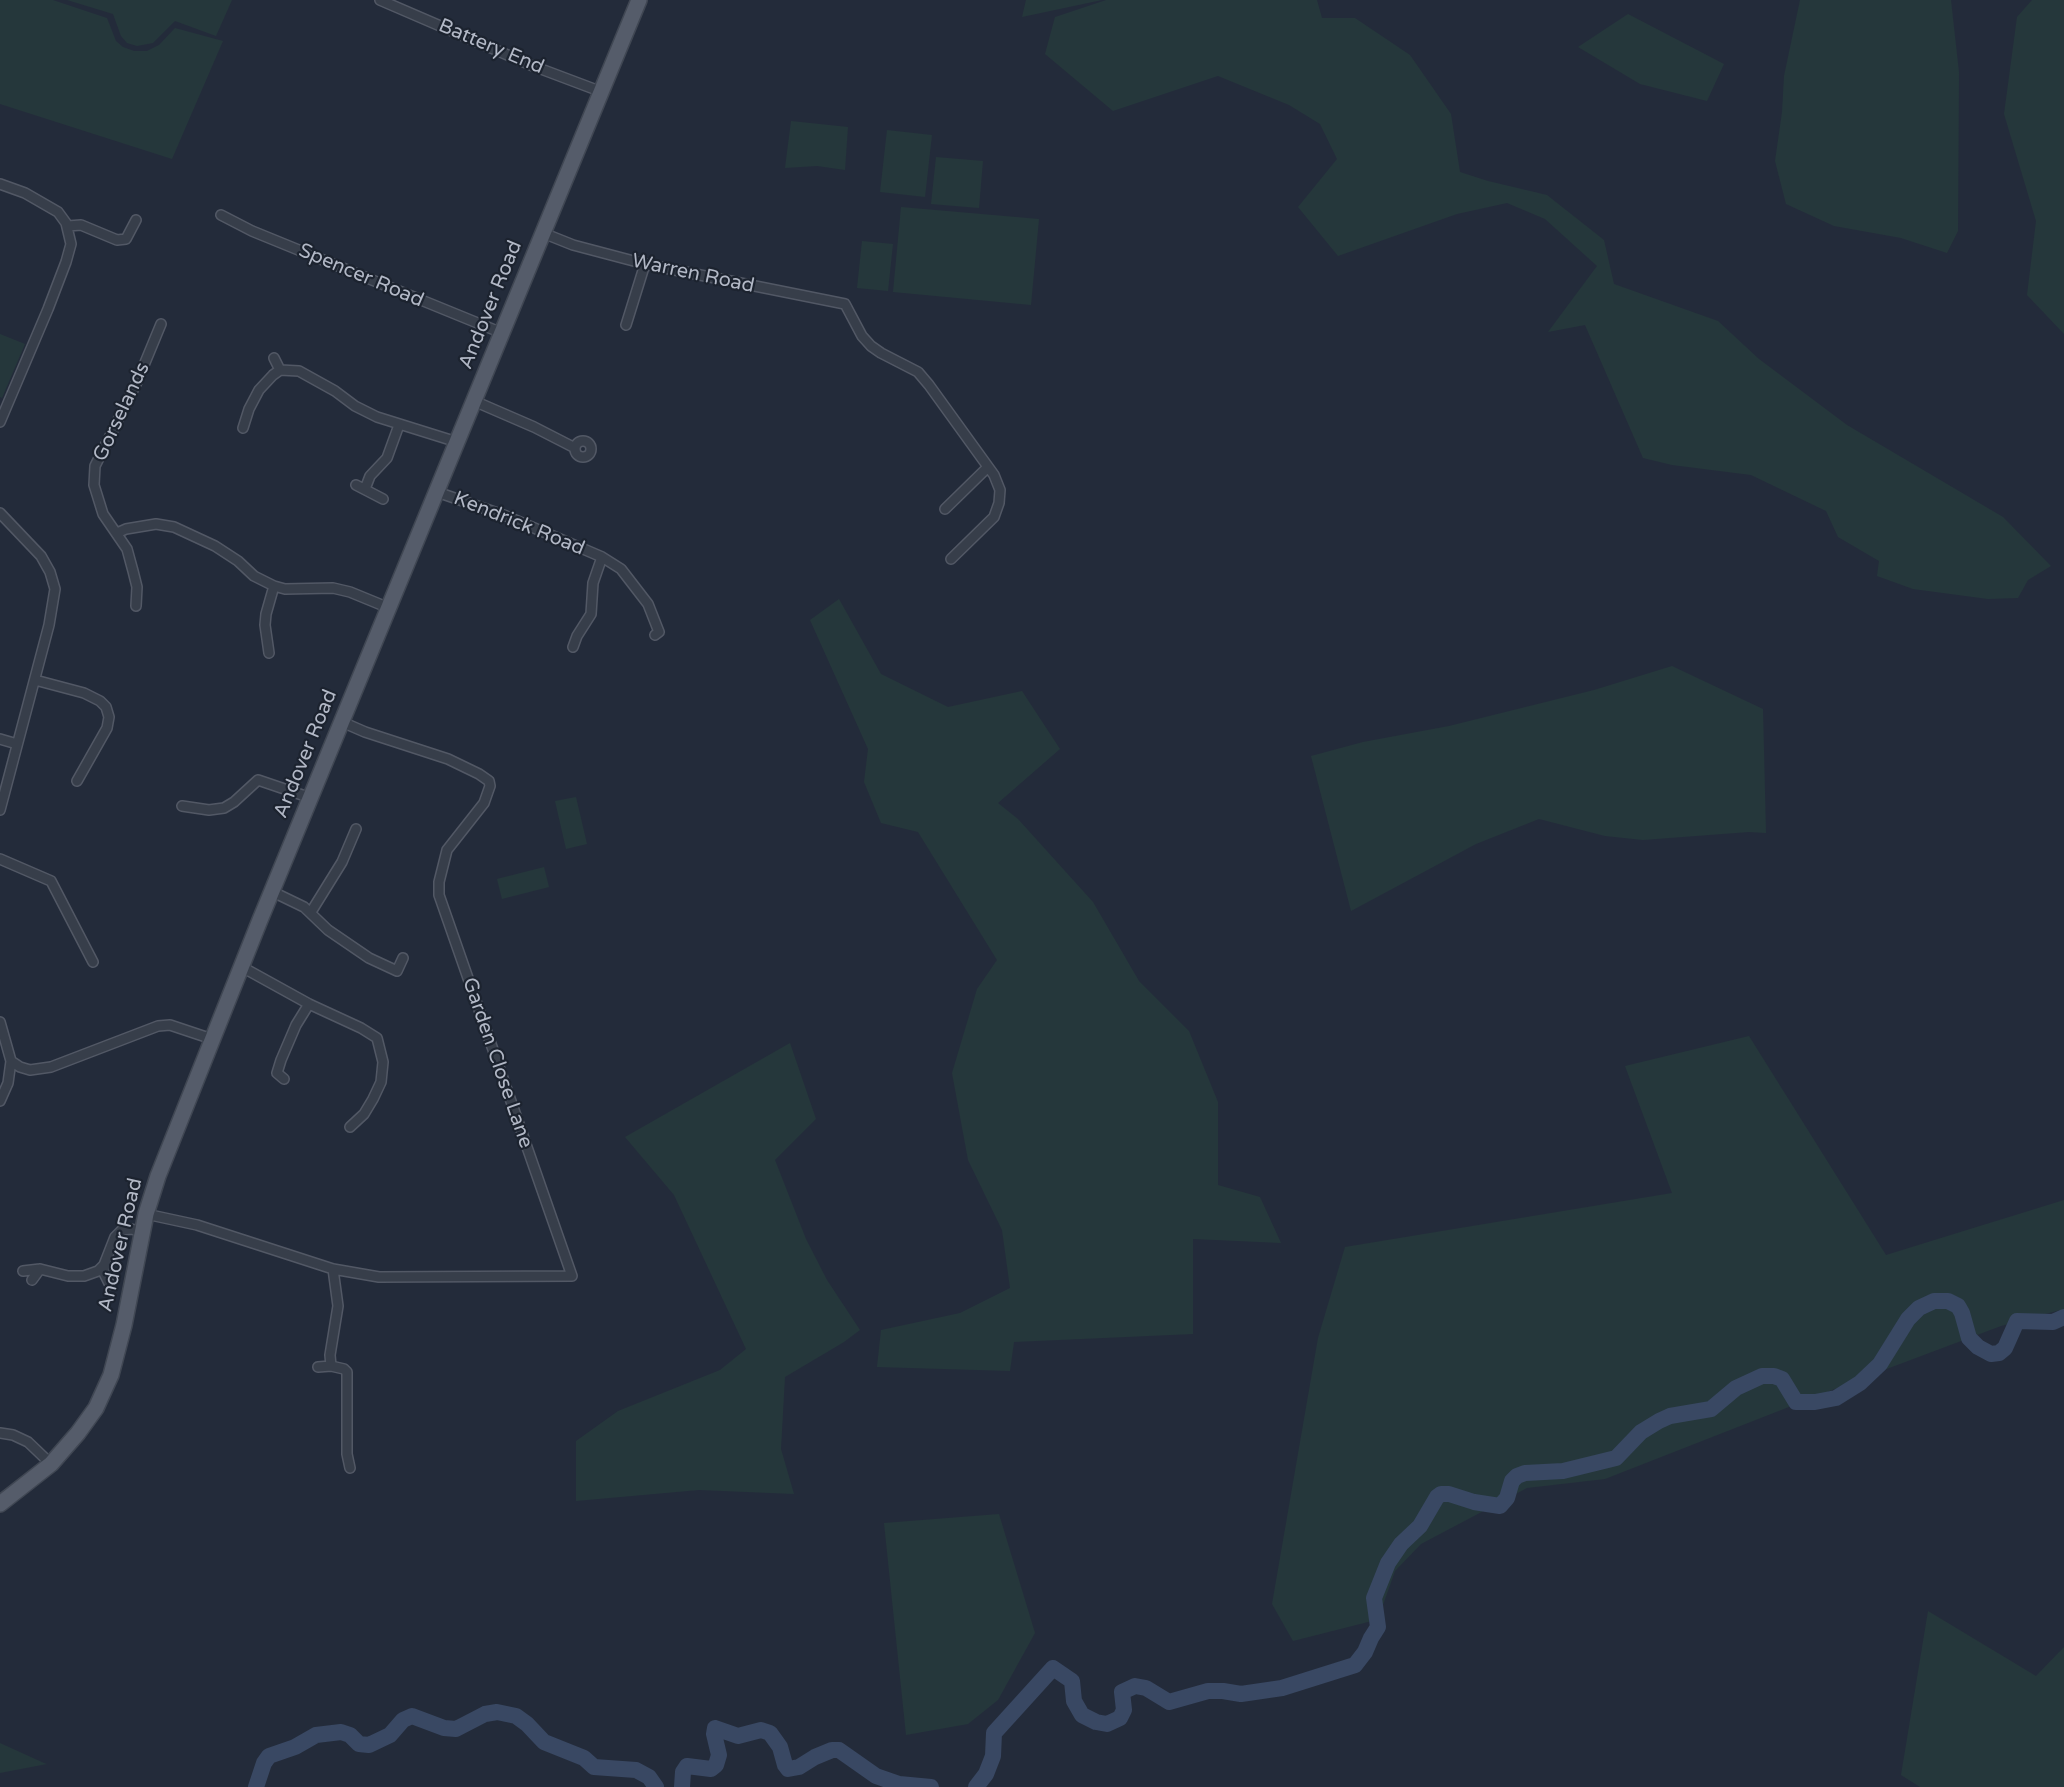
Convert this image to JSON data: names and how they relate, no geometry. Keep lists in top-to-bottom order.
{
  "streets": {
    "main road": ["Andover Road"],
    "street": [
      "Battery End",
      "Warren Road",
      "Spencer Road",
      "Gorselands",
      "Kendrick Road",
      "Garden Close Lane"
    ]
  },
  "crossings": [
    ["Battery End", "Andover Road"],
    ["Warren Road", "Andover Road"],
    ["Spencer Road", "Andover Road"],
    ["Andover Road", "Kendrick Road"],
    ["Andover Road", "Garden Close Lane"]
  ]
}
